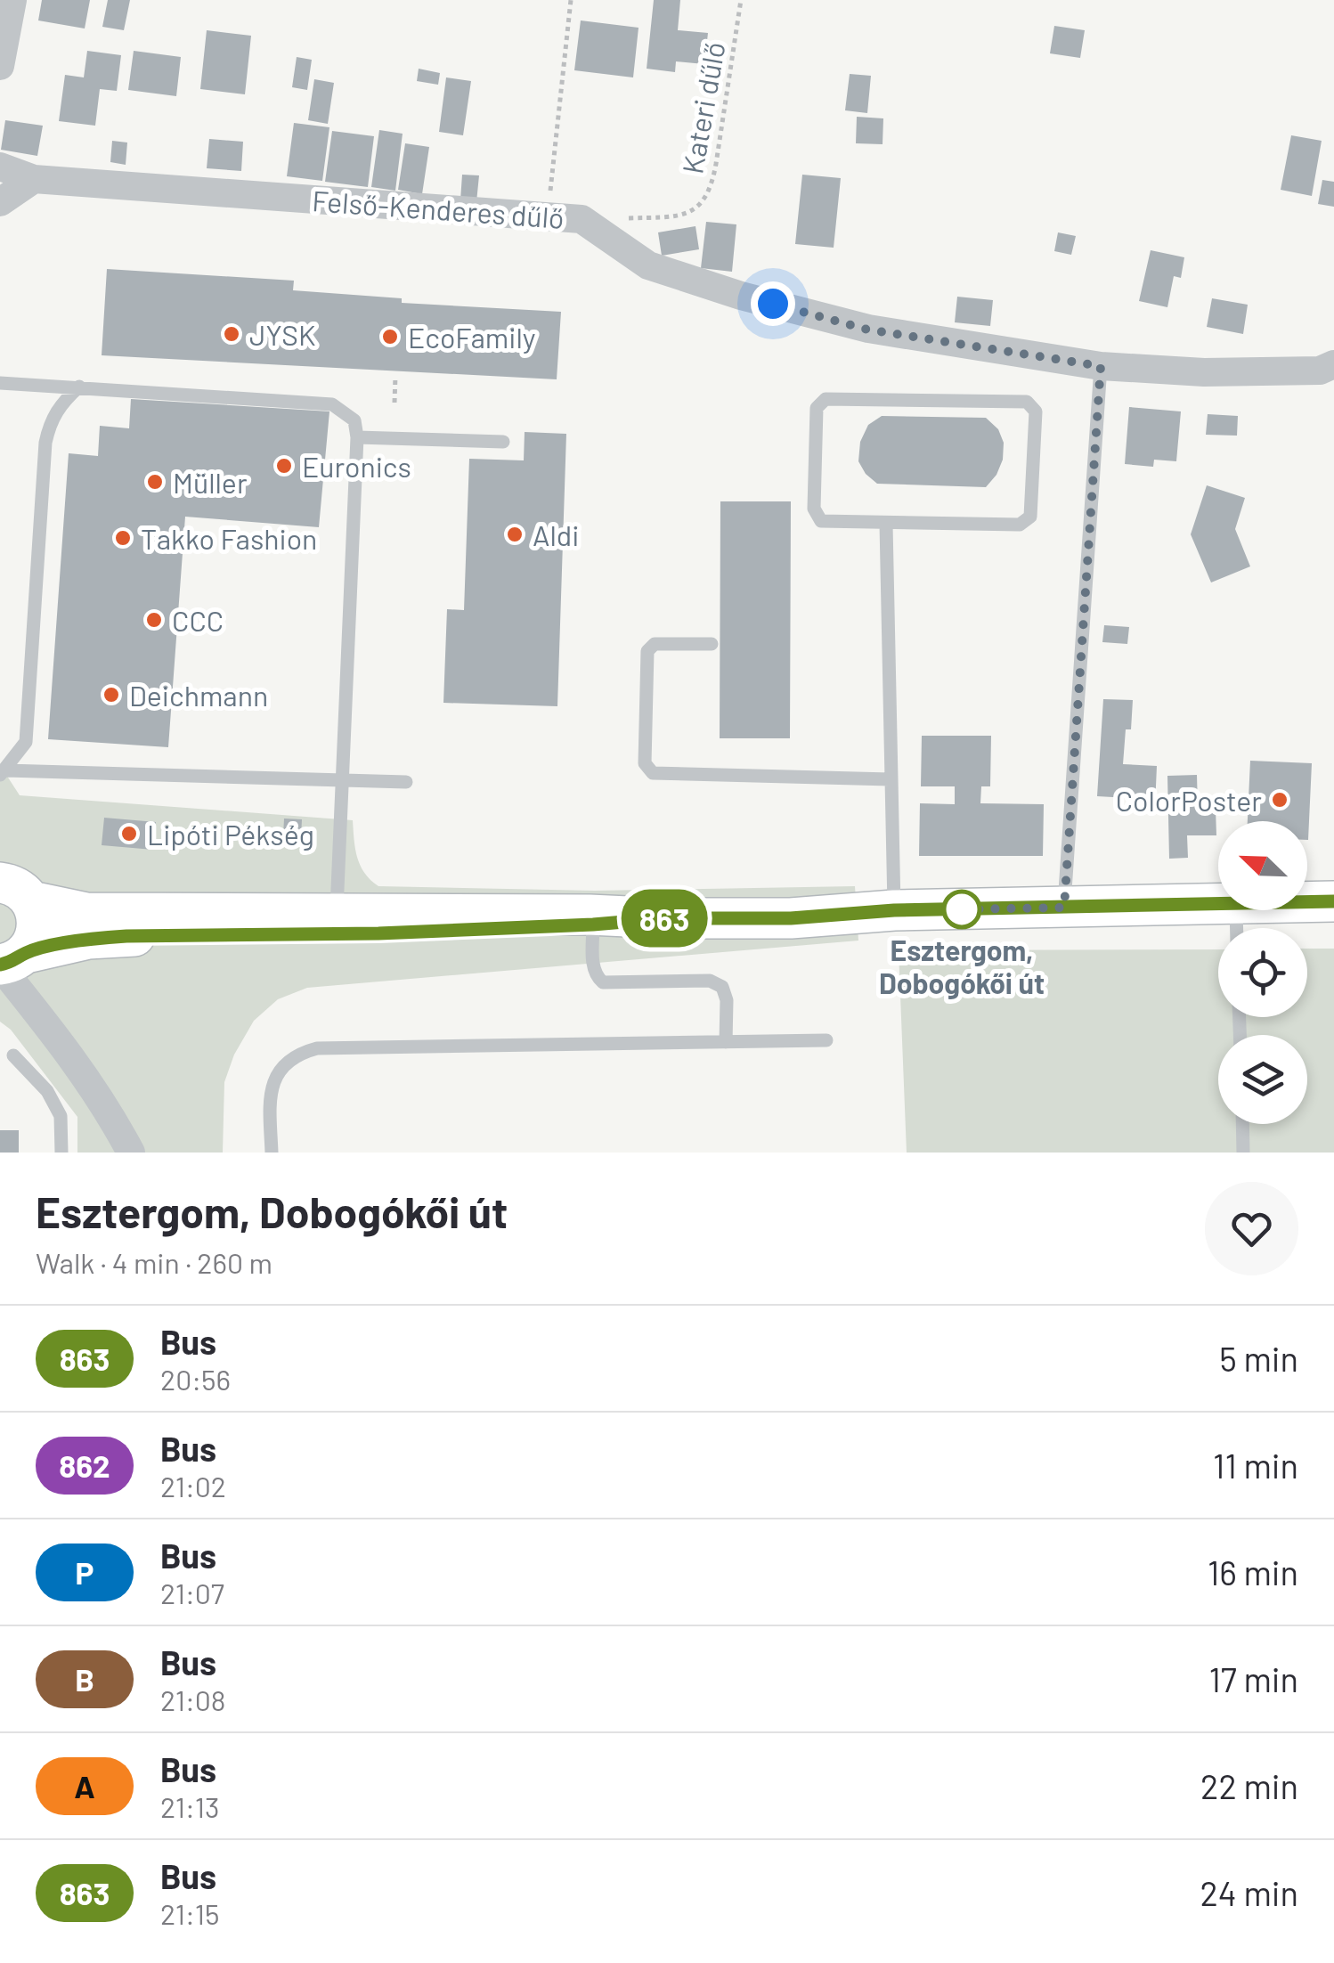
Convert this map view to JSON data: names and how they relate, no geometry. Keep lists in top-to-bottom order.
{
  "streets": {
    "street": ["Felső-Kenderes dűlő"],
    "path": ["Kateri dűlő"]
  },
  "crossings": [
    ["Kateri dűlő", "Felső-Kenderes dűlő"]
  ],
  "places": [
    "JYSK",
    "EcoFamily",
    "Euronics",
    "Müller",
    "Aldi",
    "Takko Fashion",
    "CCC",
    "Deichmann",
    "ColorPoster",
    "Lipóti Pékség",
    "Esztergom, Dobogókői út"
  ],
  "lines": ["bus line 863"],
  "north": "top left",
  "page": {
    "on_map": "863",
    "heading": ["Esztergom, Dobogókői út", "Walk · 4 min · 260 m"],
    "list": [
      {
        "mark": "863",
        "name": "Bus",
        "note": "20:56",
        "value": "5 min"
      },
      {
        "mark": "862",
        "name": "Bus",
        "note": "21:02",
        "value": "11 min"
      },
      {
        "mark": "P",
        "name": "Bus",
        "note": "21:07",
        "value": "16 min"
      },
      {
        "mark": "B",
        "name": "Bus",
        "note": "21:08",
        "value": "17 min"
      },
      {
        "mark": "A",
        "name": "Bus",
        "note": "21:13",
        "value": "22 min"
      },
      {
        "mark": "863",
        "name": "Bus",
        "note": "21:15",
        "value": "24 min"
      }
    ]
  }
}
